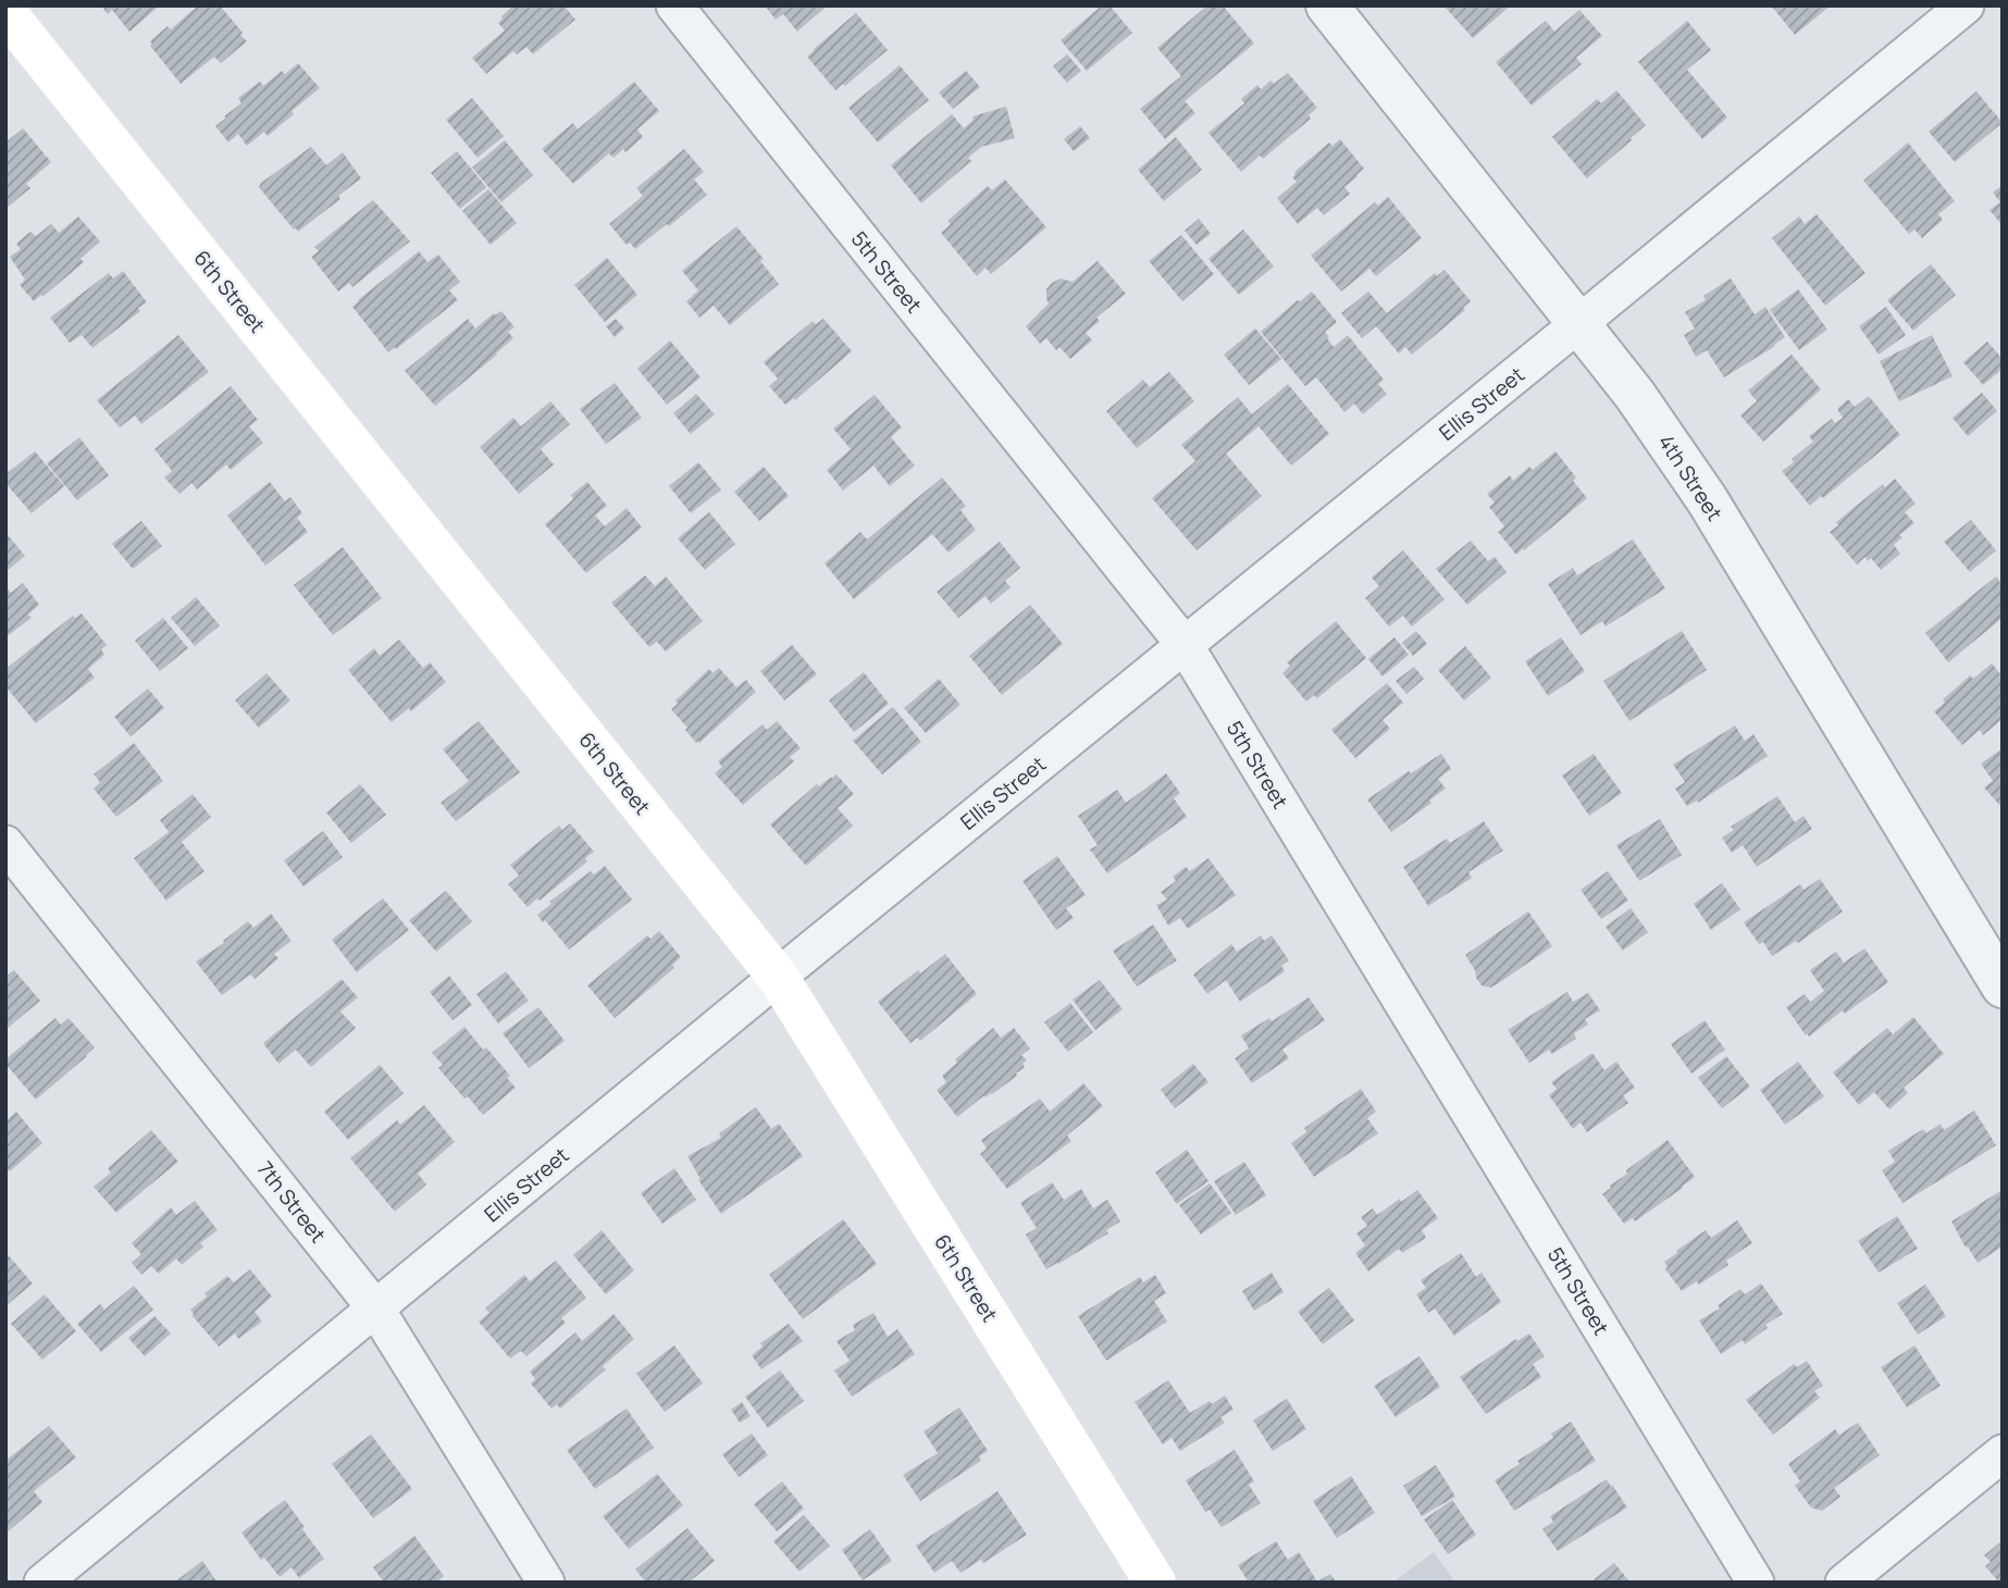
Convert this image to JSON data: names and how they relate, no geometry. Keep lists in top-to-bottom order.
{
  "streets": {
    "main road": ["6th Street"],
    "street": [
      "5th Street",
      "Ellis Street",
      "4th Street",
      "7th Street"
    ]
  },
  "crossings": [
    ["5th Street", "Ellis Street"],
    ["6th Street", "Ellis Street"],
    ["Ellis Street", "4th Street"],
    ["Ellis Street", "7th Street"]
  ]
}
